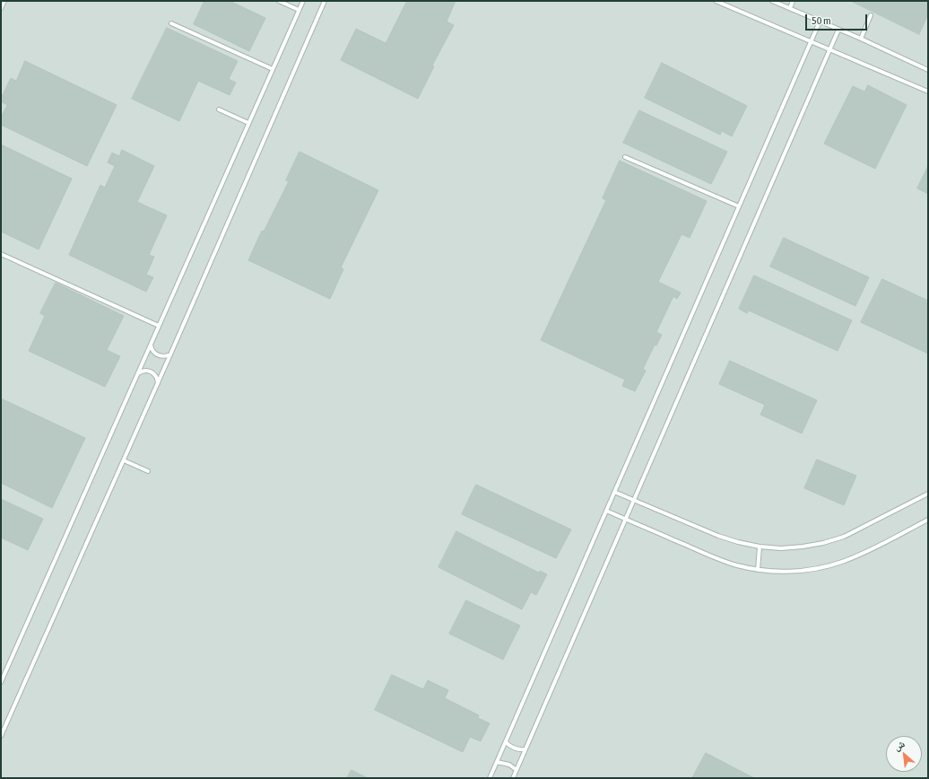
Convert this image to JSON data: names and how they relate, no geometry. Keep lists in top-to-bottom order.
{
  "scale_bar": "50 m",
  "north": "top left"
}
